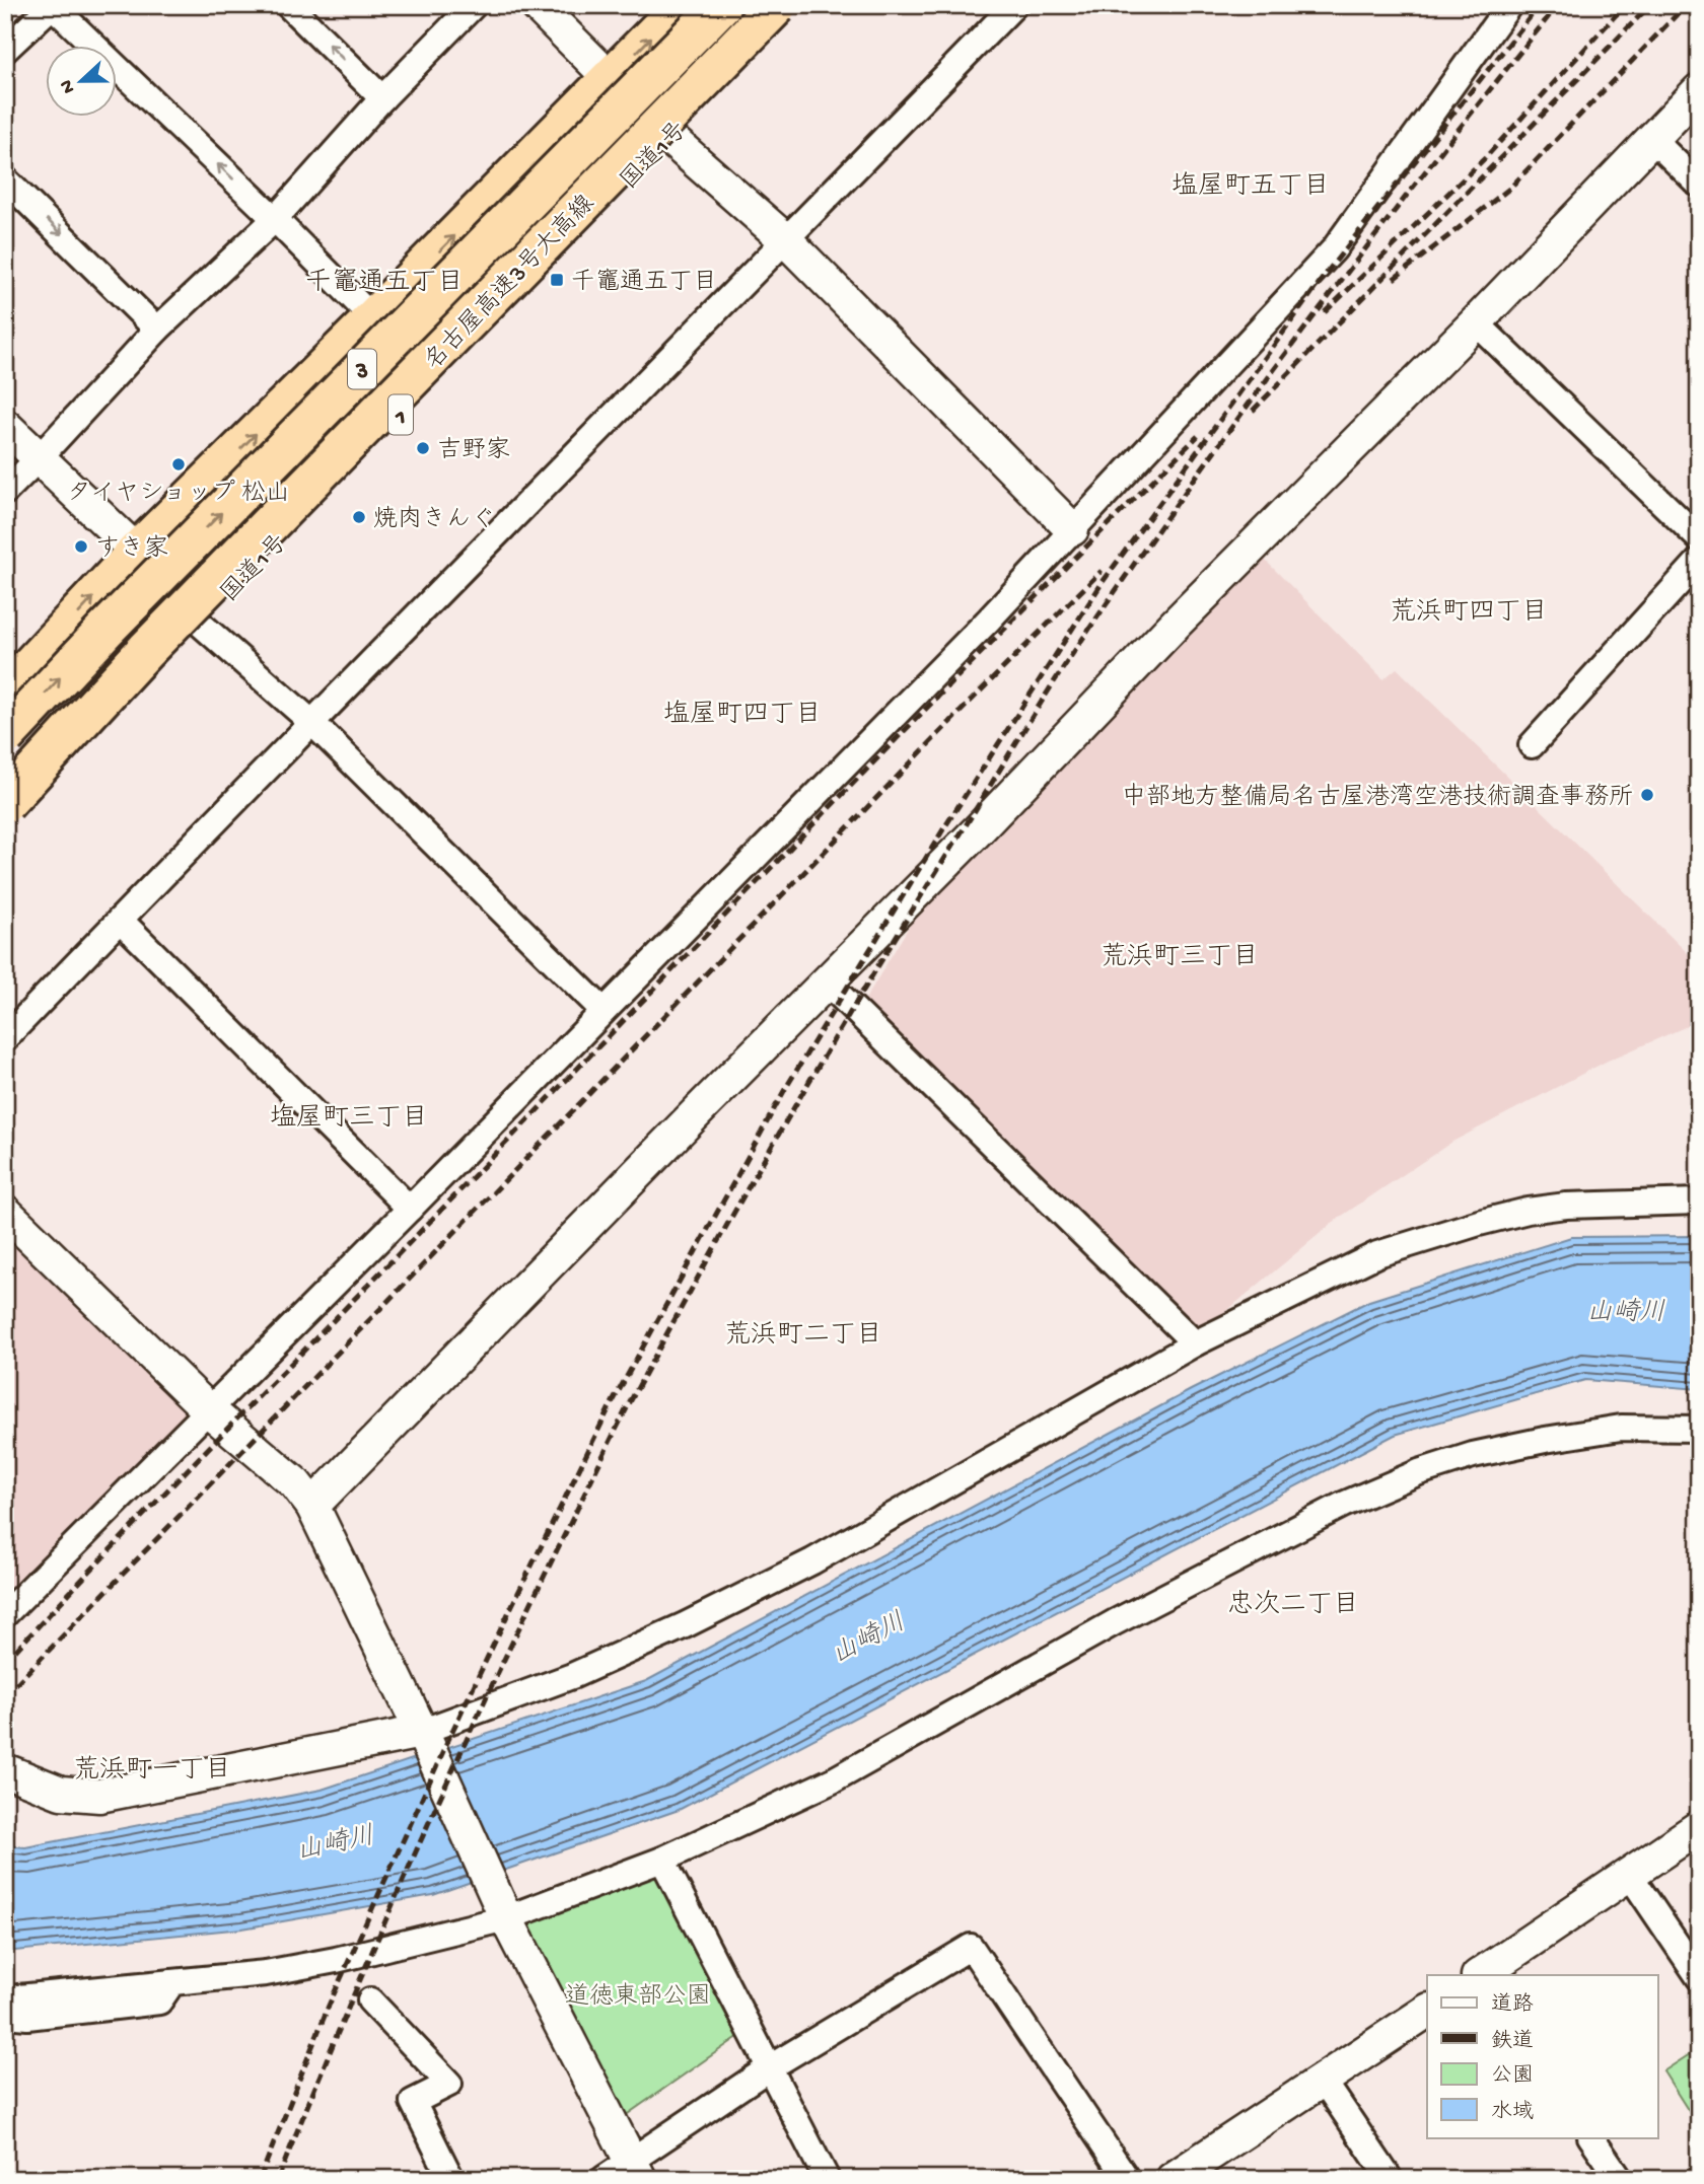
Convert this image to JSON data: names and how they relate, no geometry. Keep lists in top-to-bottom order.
{
  "streets": {
    "highway": [
      "国道1号",
      "名古屋高速3号大高線",
      "3",
      "1"
    ]
  },
  "districts": [
    "塩屋町五丁目",
    "千竈通五丁目",
    "荒浜町四丁目",
    "塩屋町四丁目",
    "荒浜町三丁目",
    "塩屋町三丁目",
    "荒浜町二丁目",
    "忠次二丁目",
    "荒浜町一丁目"
  ],
  "water": ["山崎川"],
  "parks": ["道徳東部公園"],
  "places": {
    "transit": ["千竈通五丁目"],
    "other": [
      "吉野家",
      "タイヤショップ 松山",
      "焼肉きんぐ",
      "すき家",
      "中部地方整備局名古屋港湾空港技術調査事務所"
    ]
  },
  "legend": [
    "道路",
    "鉄道",
    "公園",
    "水域"
  ],
  "north": "left"
}
